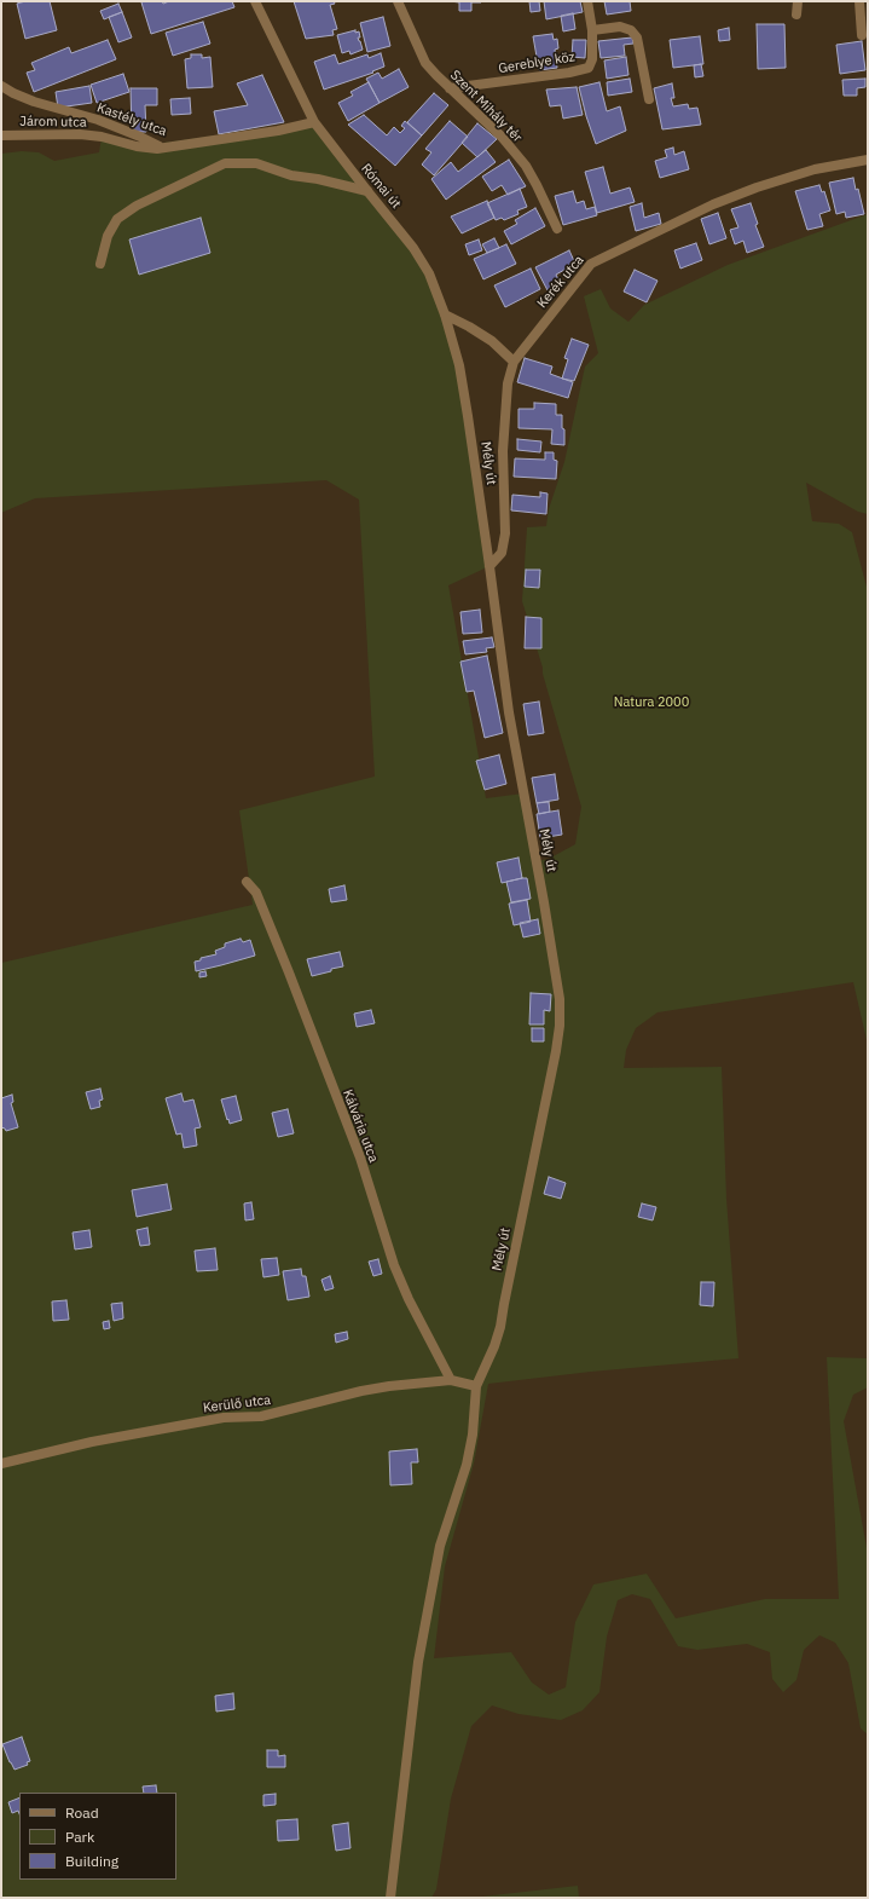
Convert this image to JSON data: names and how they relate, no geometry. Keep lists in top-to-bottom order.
{
  "streets": {
    "street": [
      "Gereblye köz",
      "Szent Mihály tér",
      "Kastély utca",
      "Járom utca",
      "Római út",
      "Kerék utca",
      "Mély út",
      "Kálvária utca",
      "Kerülő utca"
    ]
  },
  "crossings": [
    ["Gereblye köz", "Szent Mihály tér"],
    ["Kastély utca", "Járom utca"],
    ["Kastély utca", "Római út"],
    ["Római út", "Mély út"],
    ["Kerék utca", "Mély út"],
    ["Mély út", "Kerülő utca"],
    ["Kálvária utca", "Kerülő utca"]
  ],
  "parks": ["Natura 2000"],
  "legend": ["Road", "Park", "Building"]
}
